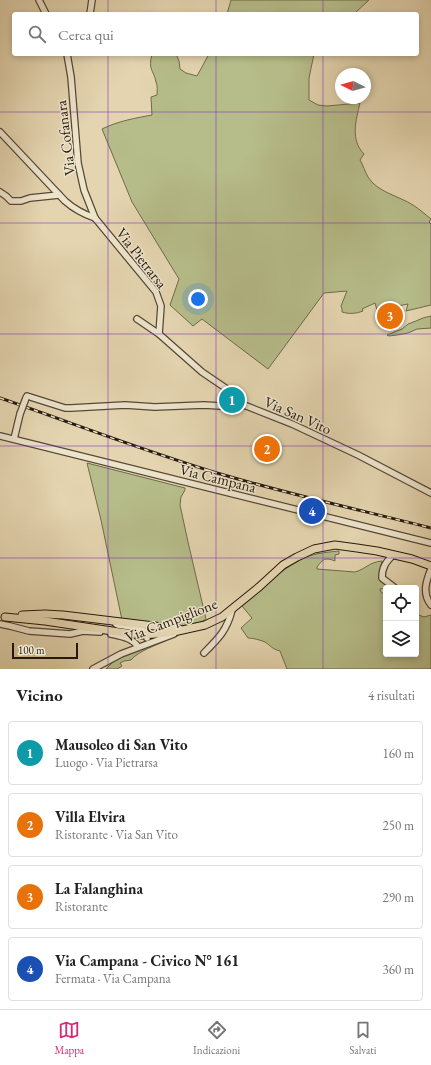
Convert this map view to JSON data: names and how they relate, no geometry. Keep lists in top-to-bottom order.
{
  "streets": {
    "main road": ["Via Campiglione"],
    "street": [
      "Via Cofanara",
      "Via Pietrarsa",
      "Via San Vito",
      "Via Campana"
    ]
  },
  "crossings": [
    ["Via Cofanara", "Via Pietrarsa"],
    ["Via San Vito", "Via Campana"]
  ],
  "scale_bar": "100 m",
  "north": "left",
  "page": {
    "search": "Cerca qui",
    "pins": [
      "3",
      "1",
      "2",
      "4"
    ],
    "scale": "100 m",
    "heading": ["Vicino", "4 risultati"],
    "list": [
      {
        "mark": "1",
        "name": "Mausoleo di San Vito",
        "note": "Luogo · Via Pietrarsa",
        "value": "160 m"
      },
      {
        "mark": "2",
        "name": "Villa Elvira",
        "note": "Ristorante · Via San Vito",
        "value": "250 m"
      },
      {
        "mark": "3",
        "name": "La Falanghina",
        "note": "Ristorante",
        "value": "290 m"
      },
      {
        "mark": "4",
        "name": "Via Campana - Civico N° 161",
        "note": "Fermata · Via Campana",
        "value": "360 m"
      }
    ],
    "nav": ["Mappa", "Indicazioni", "Salvati"]
  }
}
